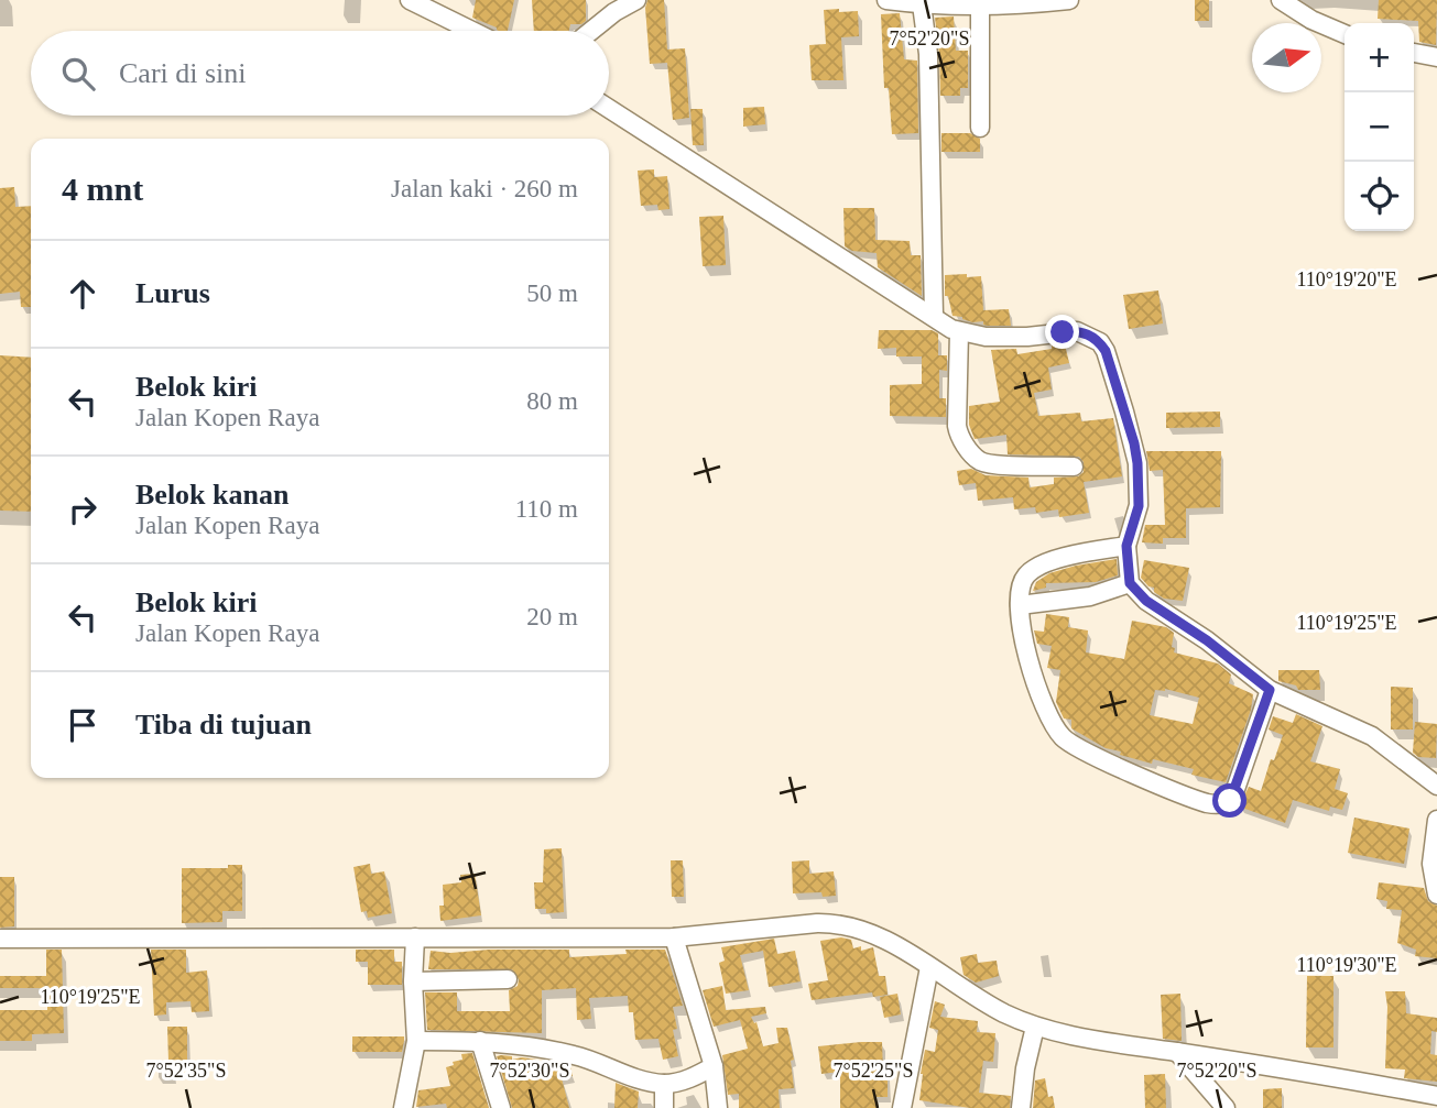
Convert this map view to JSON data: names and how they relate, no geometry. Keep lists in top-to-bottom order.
{
  "north": "right",
  "page": {
    "map_buttons": ["+", "−"],
    "search": "Cari di sini",
    "heading": ["4 mnt", "Jalan kaki · 260 m"],
    "list": [
      ["Lurus", "50 m"],
      ["Belok kiri", "Jalan Kopen Raya", "80 m"],
      ["Belok kanan", "Jalan Kopen Raya", "110 m"],
      ["Belok kiri", "Jalan Kopen Raya", "20 m"],
      "Tiba di tujuan"
    ]
  },
  "coordinates": [
    "7°52'20\"S",
    "110°19'20\"E",
    "110°19'25\"E",
    "110°19'30\"E",
    "7°52'35\"S",
    "7°52'30\"S",
    "7°52'25\"S"
  ]
}
